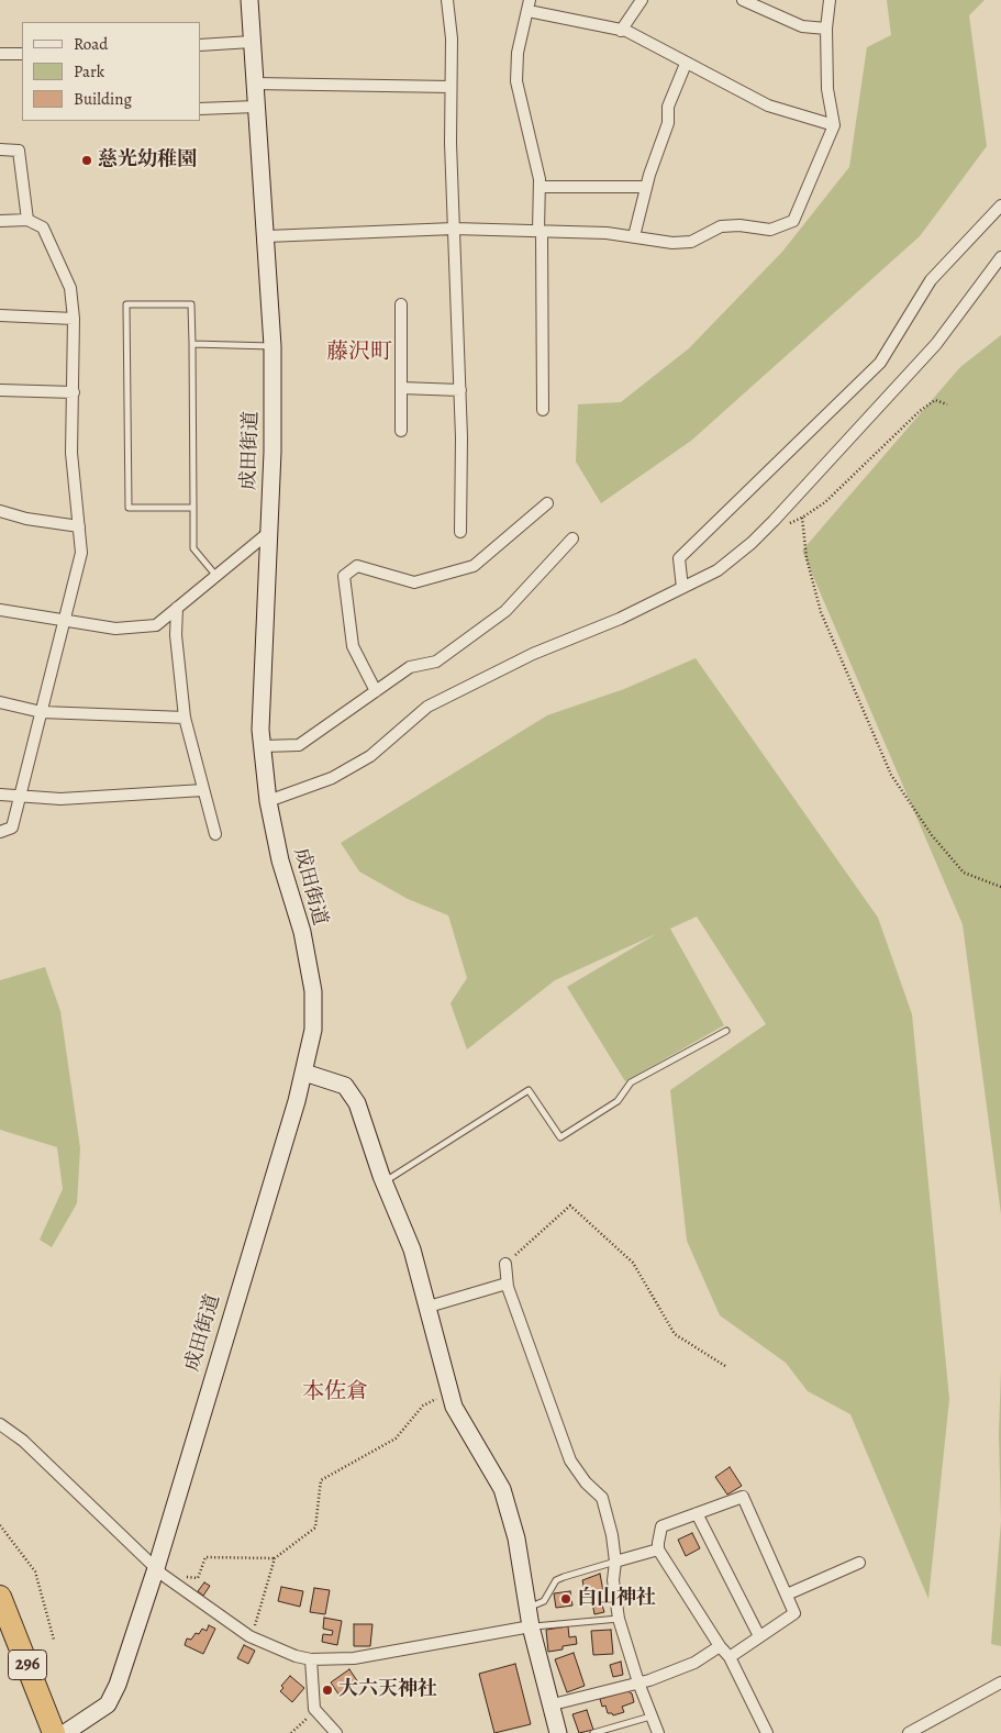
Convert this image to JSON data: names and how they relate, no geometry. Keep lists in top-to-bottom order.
{
  "streets": {
    "highway": ["296"],
    "street": ["成田街道"]
  },
  "districts": ["藤沢町", "本佐倉"],
  "places": ["慈光幼稚園", "白山神社", "大六天神社"],
  "legend": ["Road", "Park", "Building"]
}
